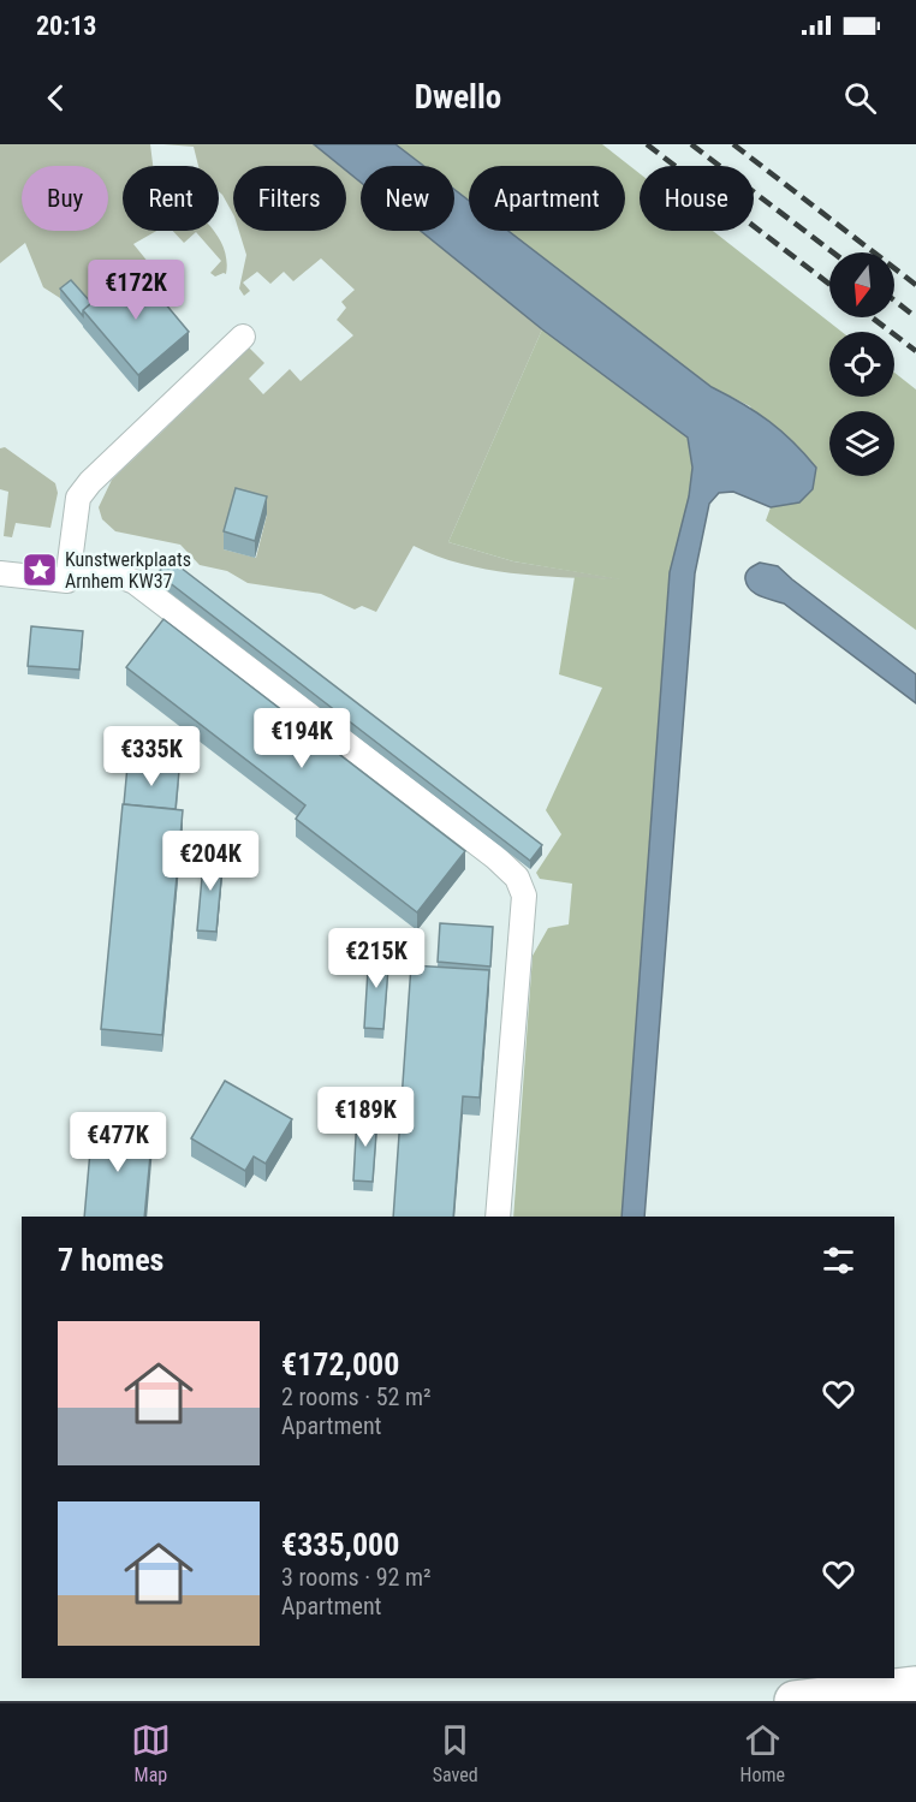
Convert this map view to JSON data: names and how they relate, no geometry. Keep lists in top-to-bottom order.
{
  "places": {
    "place": ["Kunstwerkplaats Arnhem KW37"]
  },
  "north": "bottom",
  "page": {
    "status": "20:13",
    "header": "Dwello",
    "chip": [
      "Buy",
      "Rent",
      "Filters",
      "New",
      "Apartment",
      "House"
    ],
    "price": [
      "€172K",
      "€194K",
      "€335K",
      "€204K",
      "€215K",
      "€189K",
      "€477K"
    ],
    "heading": "7 homes",
    "list": [
      {
        "name": "€172,000",
        "note": "2 rooms · 52 m² · Apartment"
      },
      {
        "name": "€335,000",
        "note": "3 rooms · 92 m² · Apartment"
      }
    ],
    "tabs": ["Map", "Saved", "Home"]
  }
}
